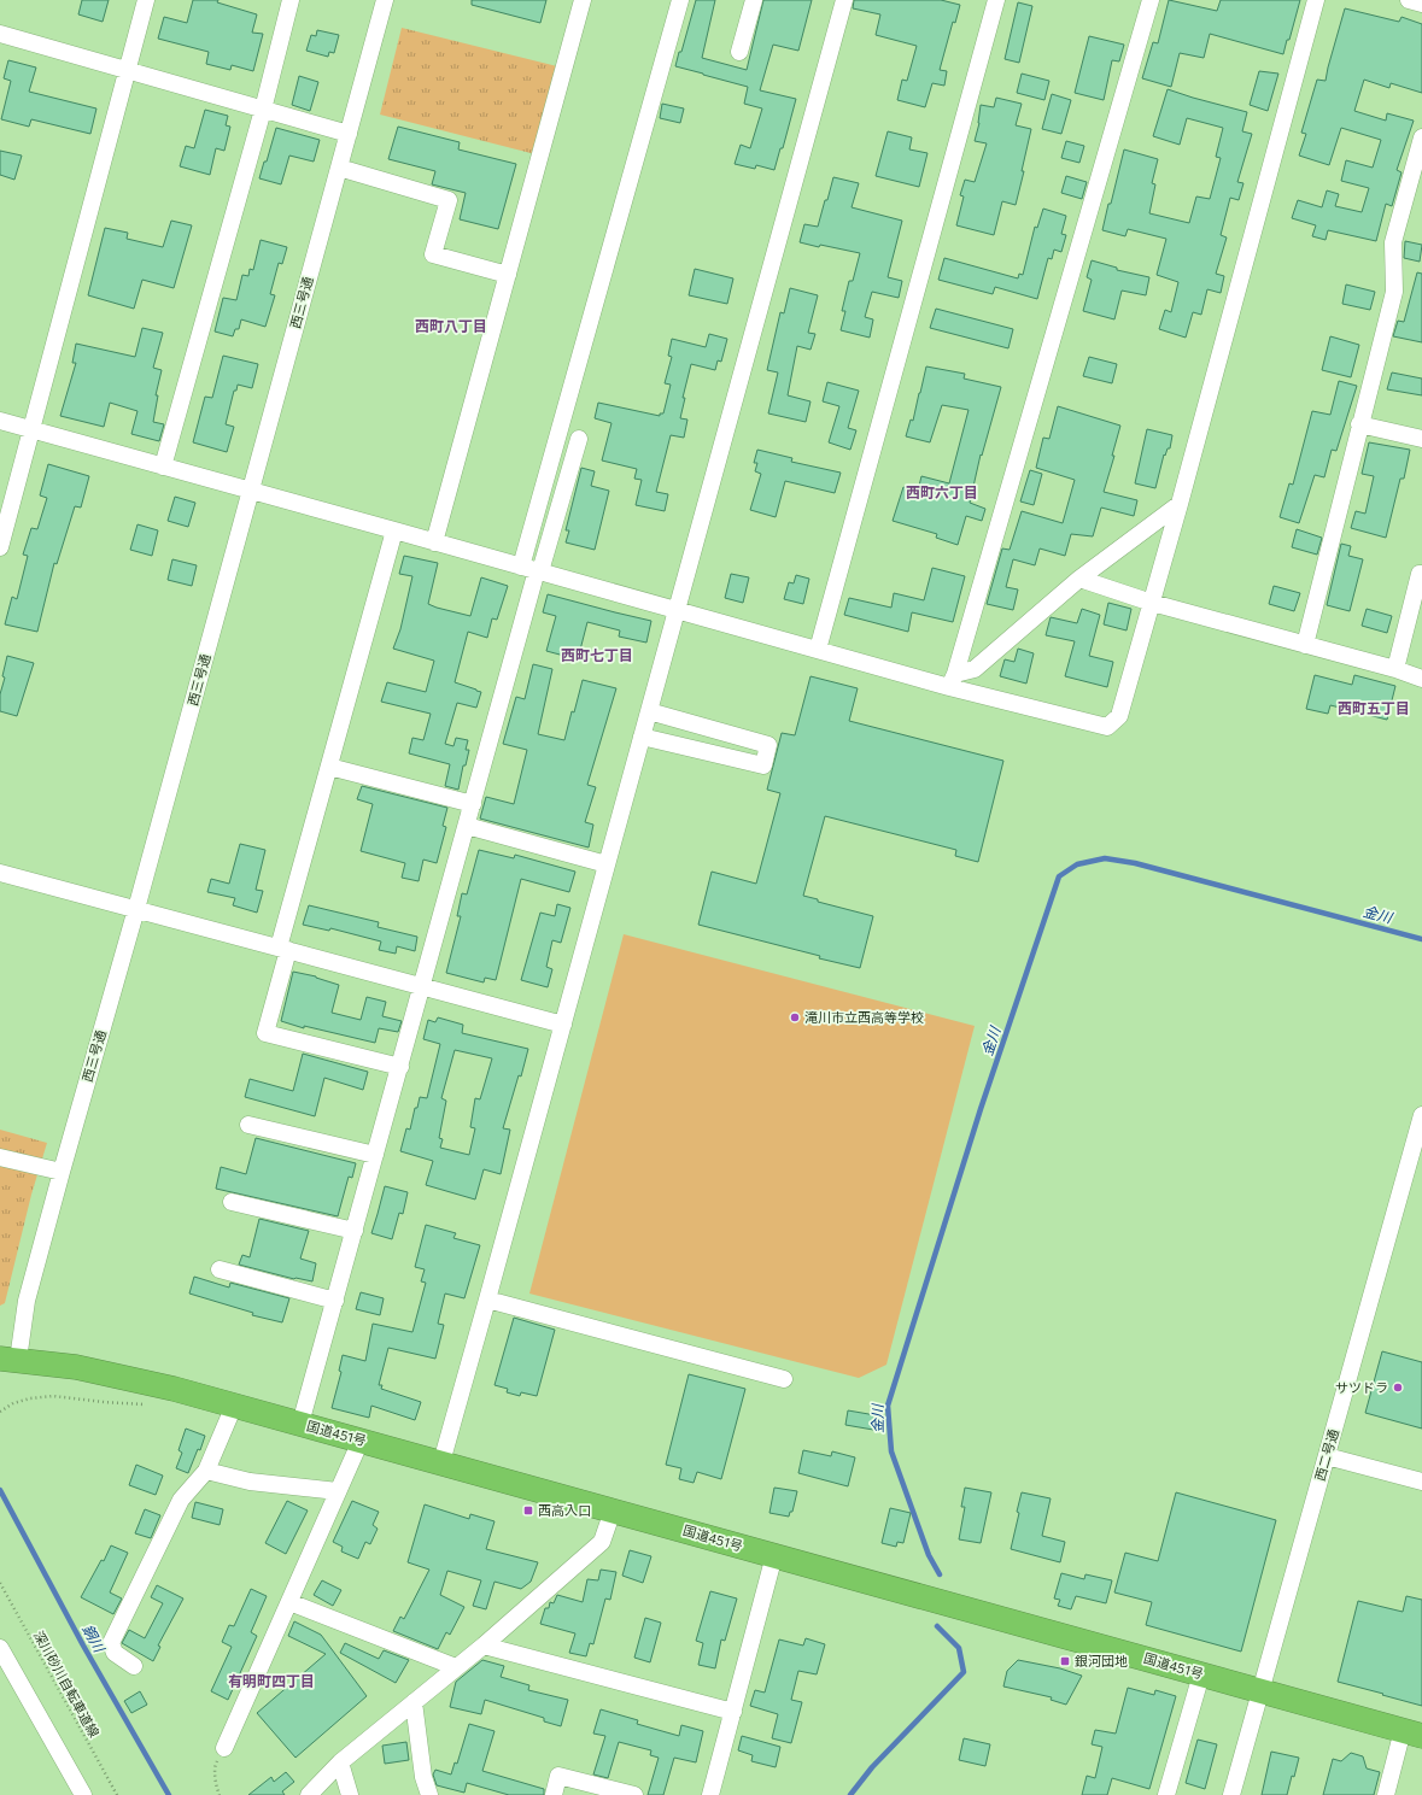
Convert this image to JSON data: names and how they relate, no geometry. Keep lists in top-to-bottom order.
{
  "streets": {
    "highway": ["国道451号"],
    "street": ["西三号通", "西二号通"],
    "path": ["深川砂川自転車道線"]
  },
  "crossings": [
    ["西三号通", "国道451号"],
    ["国道451号", "西二号通"]
  ],
  "districts": [
    "西町八丁目",
    "西町六丁目",
    "西町七丁目",
    "西町五丁目",
    "有明町四丁目"
  ],
  "water": ["金川", "銅川"],
  "places": {
    "other": ["滝川市立西高等学校", "サツドラ"],
    "transit": ["西高入口", "銀河団地"]
  }
}
